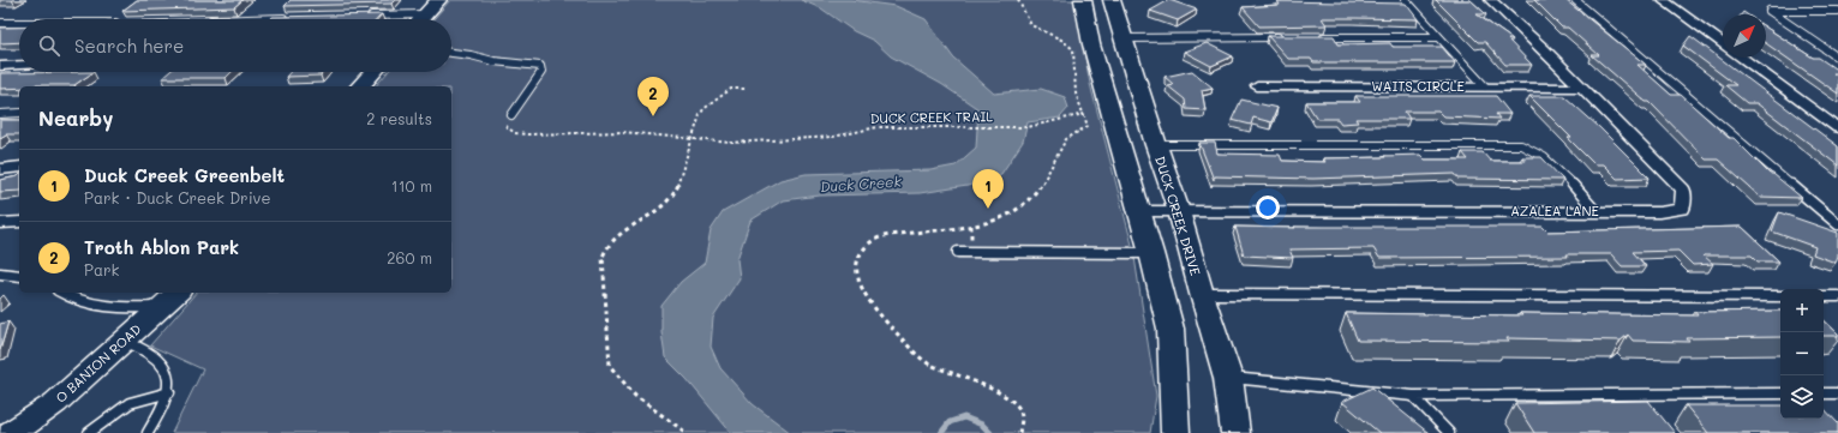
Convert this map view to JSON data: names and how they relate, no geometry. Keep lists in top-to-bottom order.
{
  "streets": {
    "main road": ["DUCK CREEK DRIVE", "O BANION ROAD"],
    "street": ["WAITS CIRCLE", "AZALEA LANE"],
    "path": ["DUCK CREEK TRAIL"]
  },
  "crossings": [
    ["WAITS CIRCLE", "AZALEA LANE"],
    ["AZALEA LANE", "DUCK CREEK DRIVE"]
  ],
  "water": ["Duck Creek"],
  "north": "top right",
  "page": {
    "search": "Search here",
    "pins": ["2", "1"],
    "heading": ["Nearby", "2 results"],
    "list": [
      {
        "mark": "1",
        "name": "Duck Creek Greenbelt",
        "note": "Park · Duck Creek Drive",
        "value": "110 m"
      },
      {
        "mark": "2",
        "name": "Troth Ablon Park",
        "note": "Park",
        "value": "260 m"
      }
    ],
    "map_buttons": ["+", "−"]
  }
}
